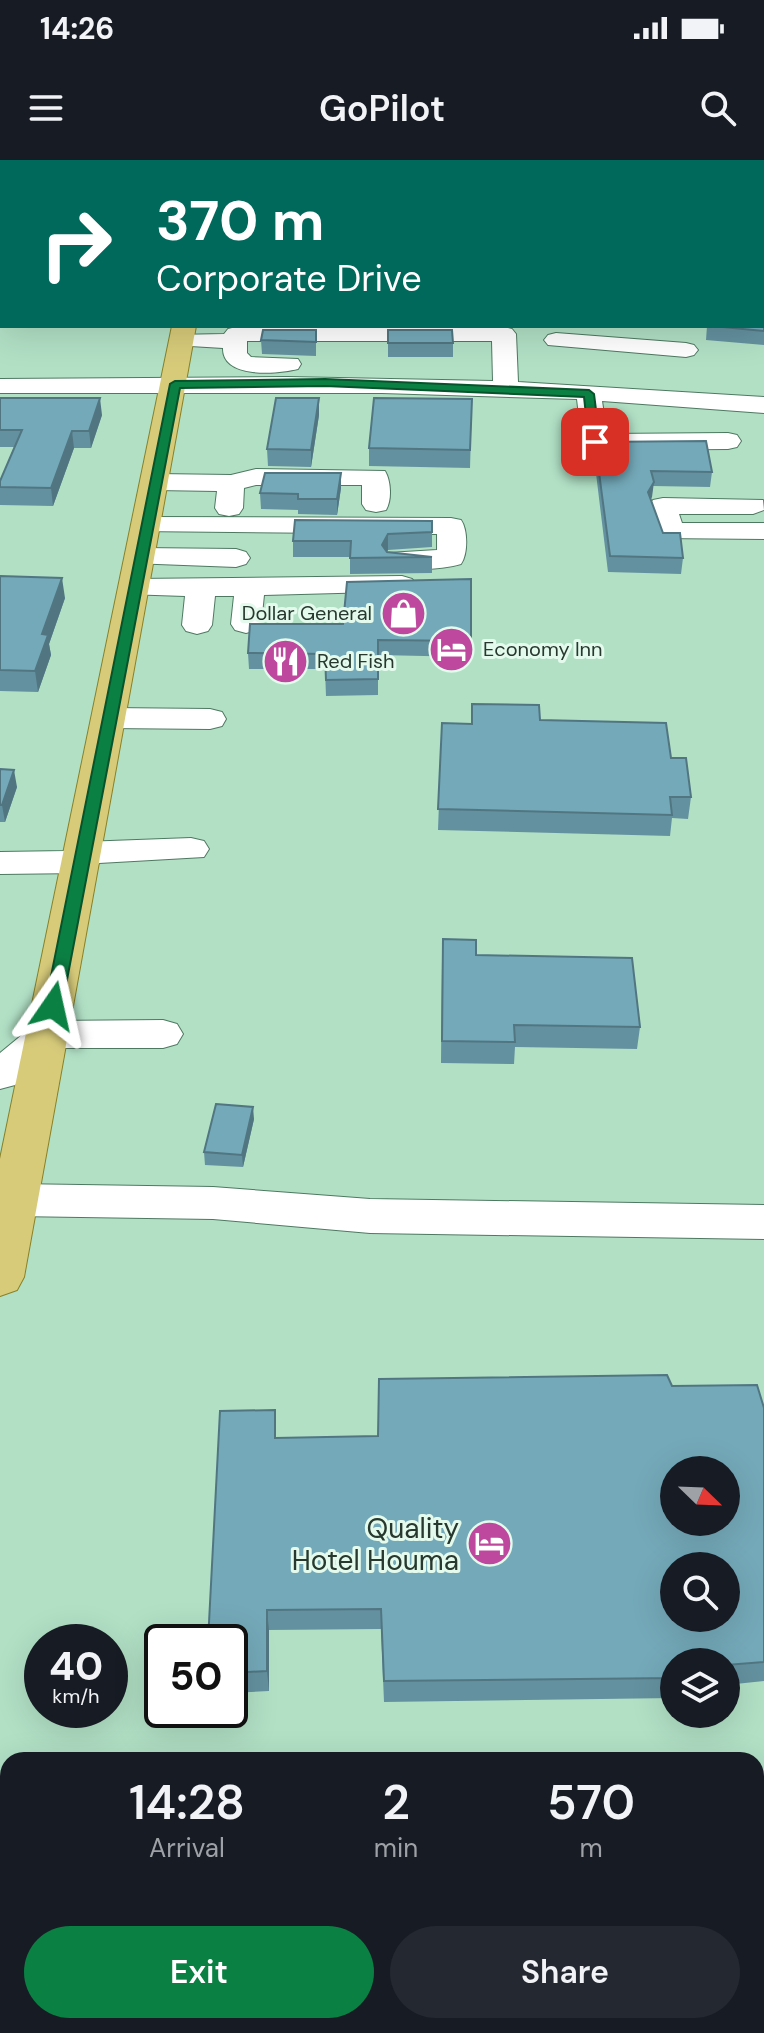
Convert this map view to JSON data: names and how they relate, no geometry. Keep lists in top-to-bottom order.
{
  "places": {
    "shop": ["Dollar General"],
    "hotel": ["Economy Inn", "Quality Hotel Houma"],
    "restaurant": ["Red Fish"]
  },
  "north": "bottom right",
  "page": {
    "status": "14:26",
    "header": "GoPilot",
    "turn": ["370 m", "Corporate Drive"],
    "speed": "40 km/h",
    "limit": "50",
    "eta": [
      "14:28",
      "Arrival",
      "2",
      "min",
      "570",
      "m"
    ],
    "buttons": ["Exit", "Share"]
  }
}
